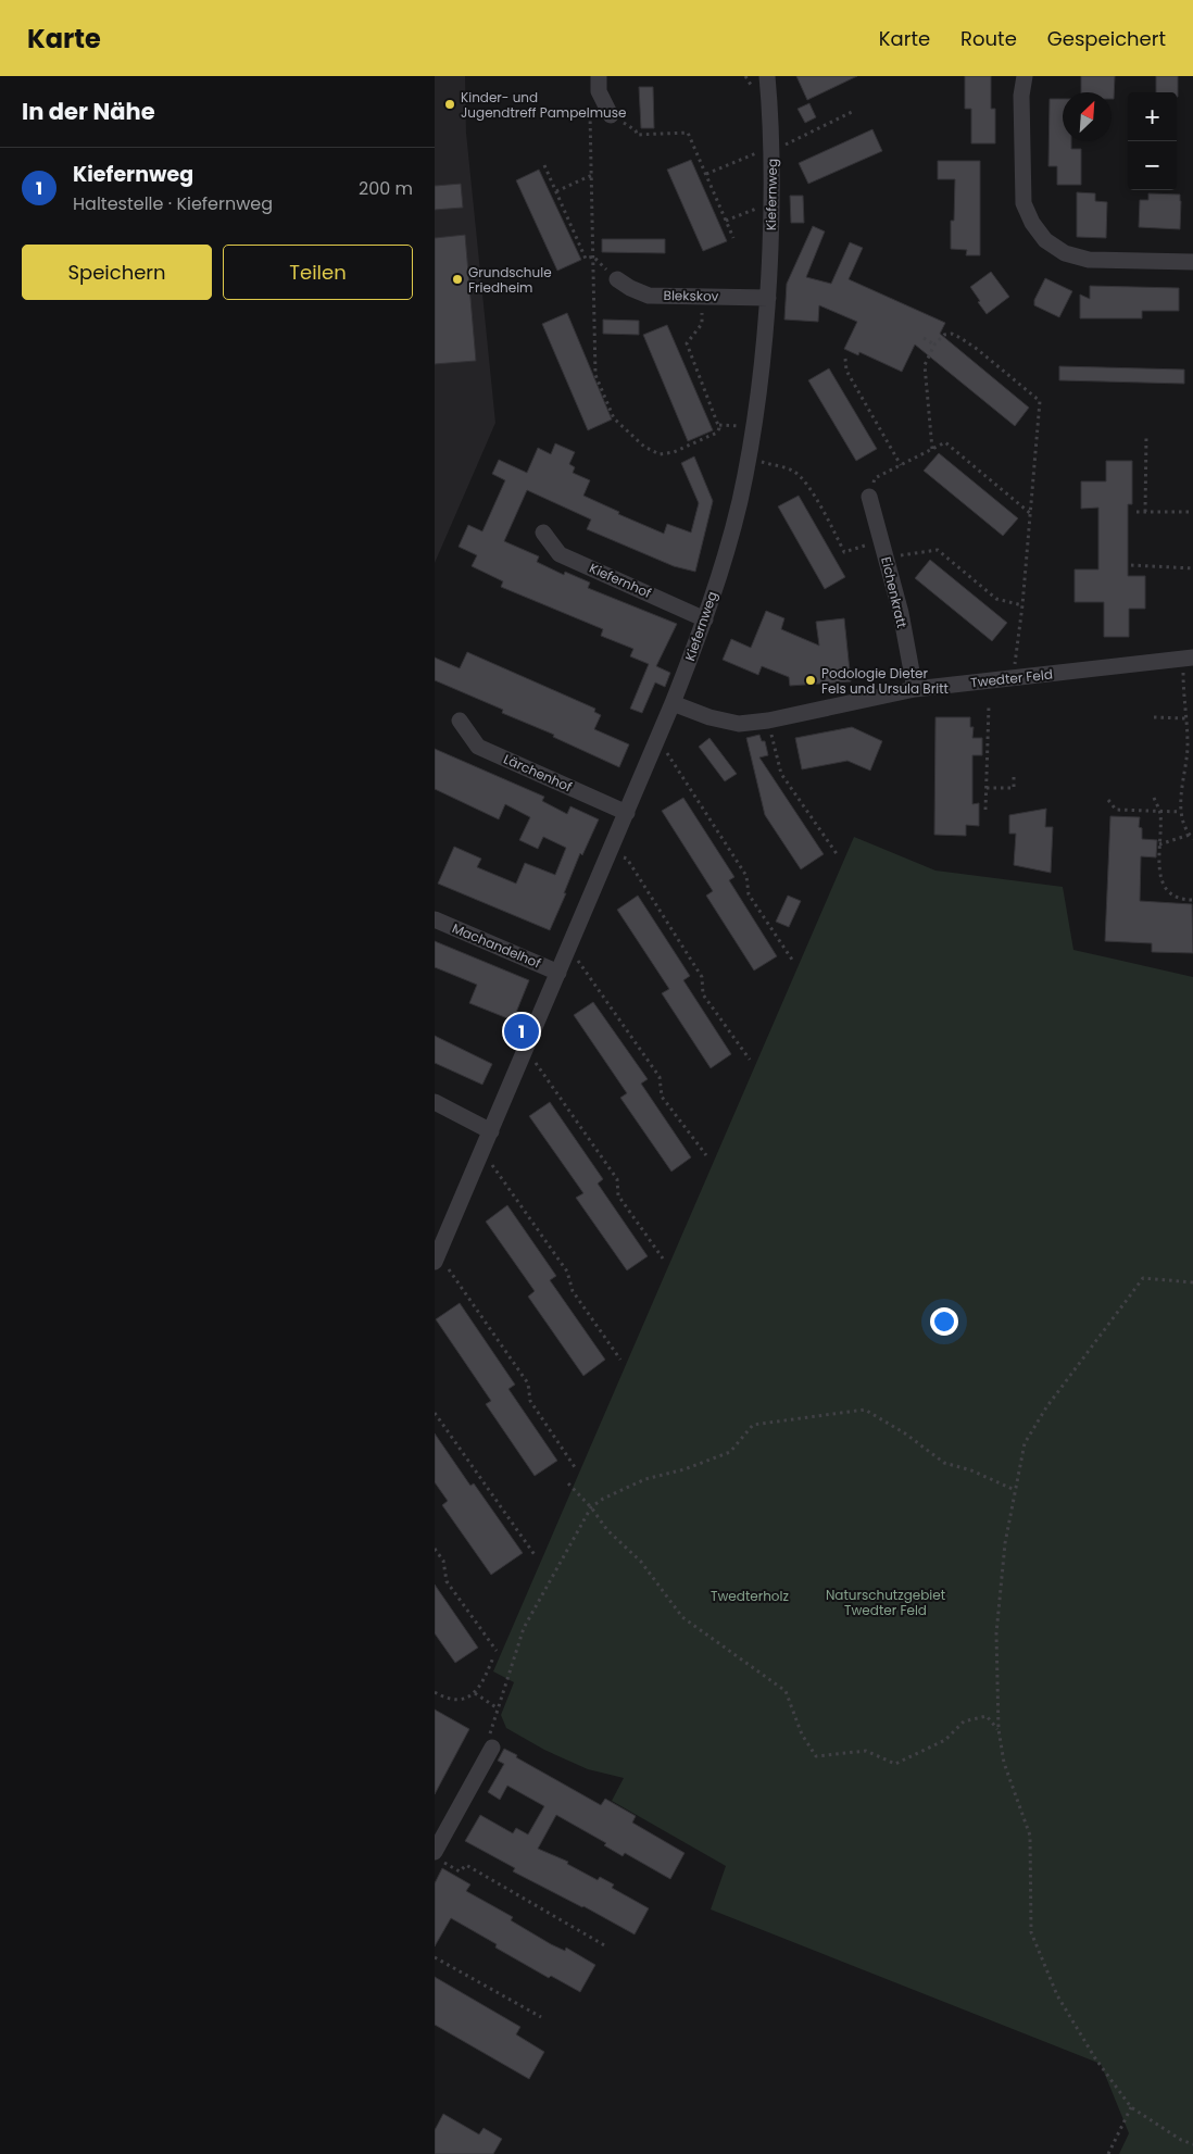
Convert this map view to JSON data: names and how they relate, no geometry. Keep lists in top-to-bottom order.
{
  "streets": {
    "street": [
      "Kiefernweg",
      "Blekskov",
      "Kiefernhof",
      "Eichenkratt",
      "Twedter Feld",
      "Lärchenhof",
      "Machandelhof"
    ]
  },
  "crossings": [
    ["Kiefernweg", "Blekskov"],
    ["Kiefernweg", "Kiefernhof"],
    ["Kiefernweg", "Twedter Feld"],
    ["Kiefernweg", "Lärchenhof"],
    ["Kiefernweg", "Machandelhof"],
    ["Eichenkratt", "Twedter Feld"]
  ],
  "parks": ["Naturschutzgebiet Twedter Feld", "Twedterholz"],
  "places": ["Kinder- und Jugendtreff Pampelmuse", "Grundschule Friedheim", "Podologie Dieter Fels und Ursula Britt"],
  "north": "top right",
  "page": {
    "header": "Karte",
    "nav": ["Karte", "Route", "Gespeichert"],
    "heading": "In der Nähe",
    "map_buttons": ["+", "−"],
    "list": [
      {
        "mark": "1",
        "name": "Kiefernweg",
        "note": "Haltestelle · Kiefernweg",
        "value": "200 m"
      }
    ],
    "buttons": ["Speichern", "Teilen"],
    "pins": "1"
  }
}
